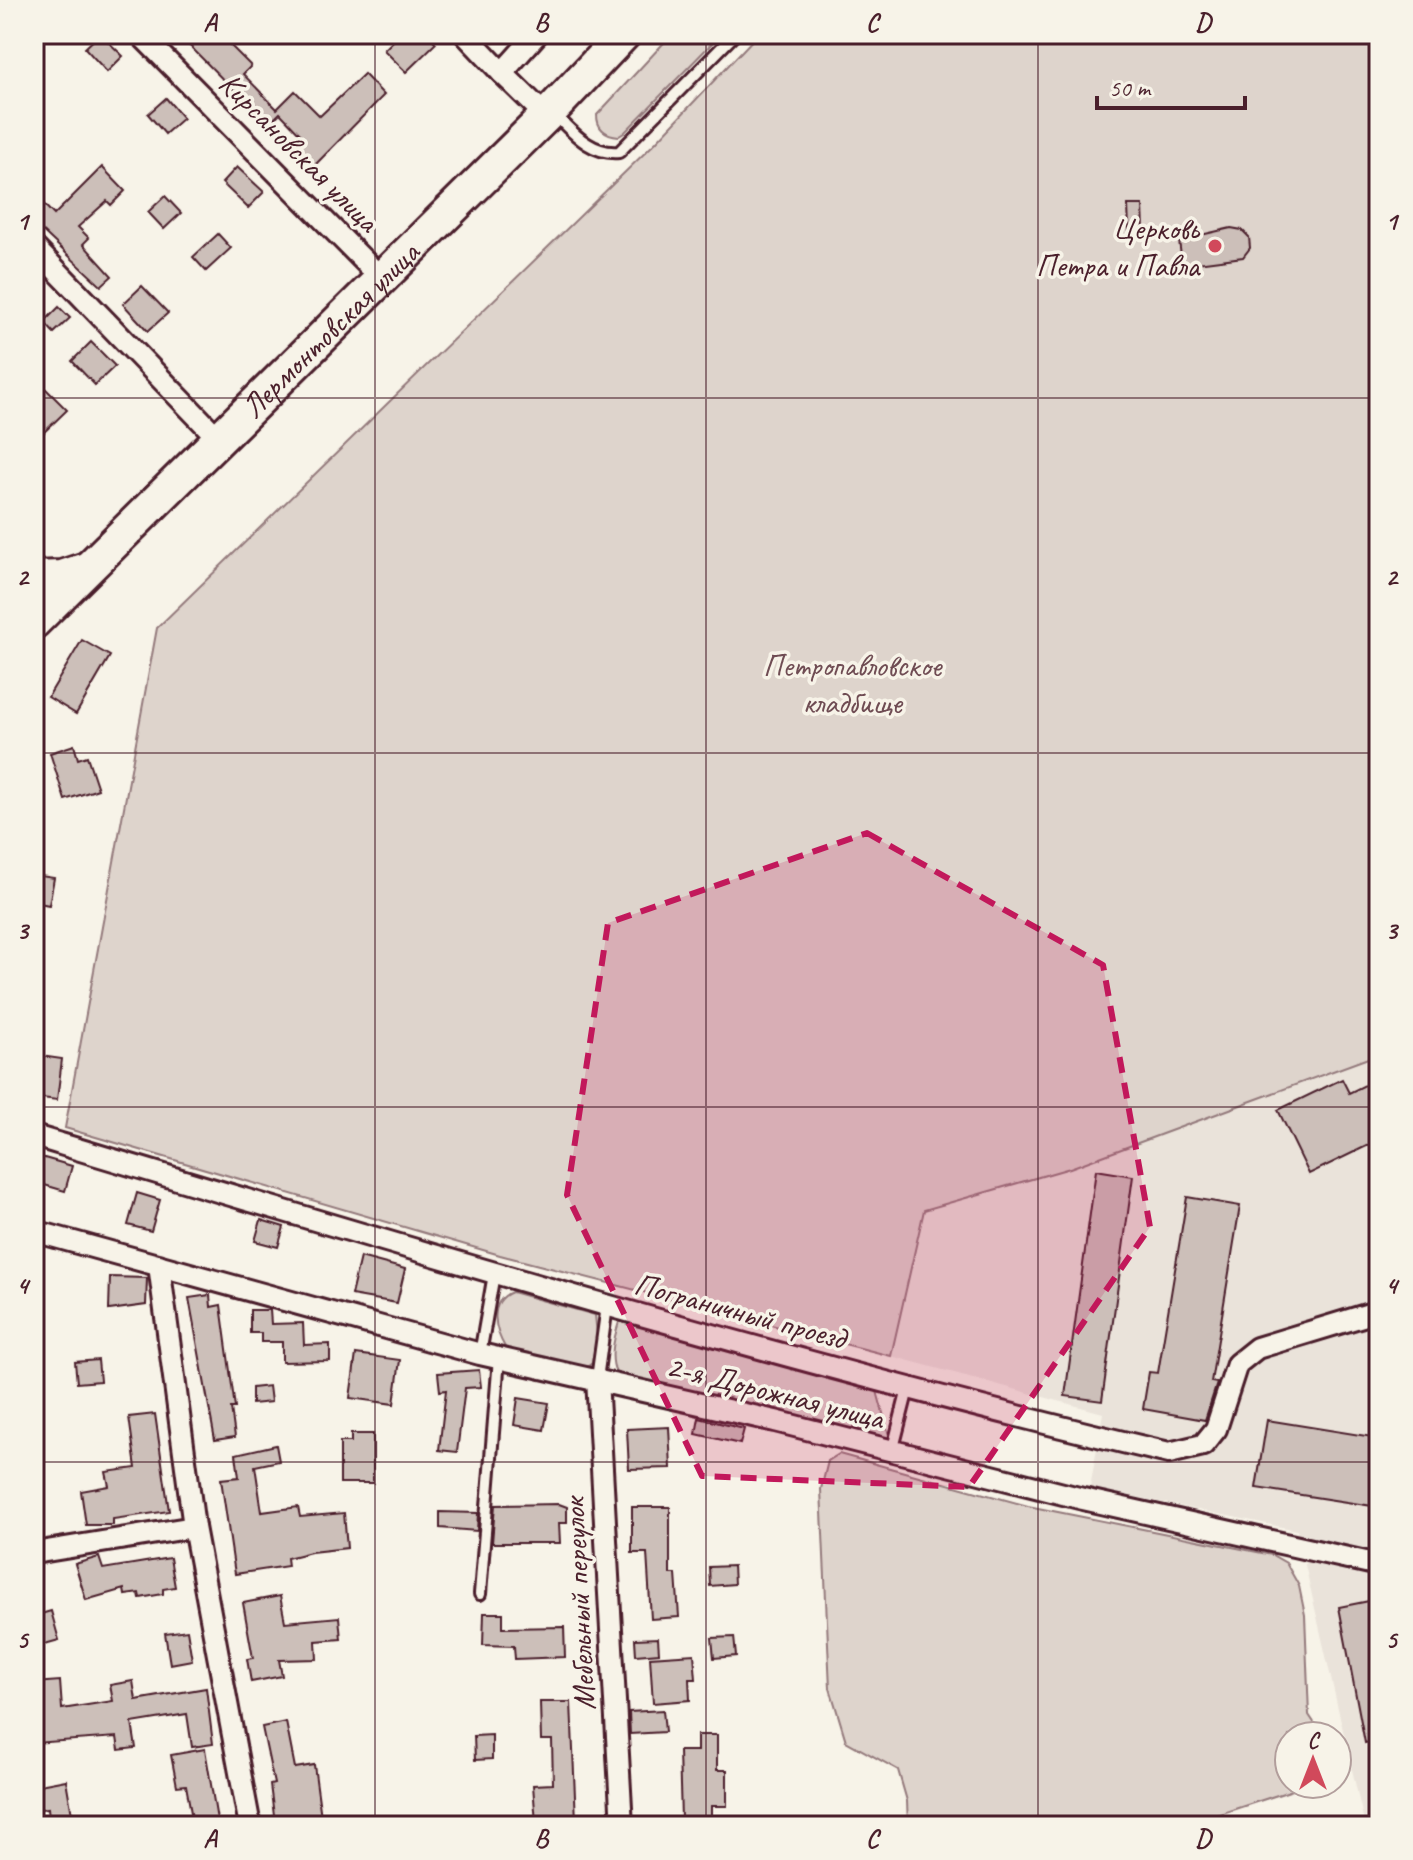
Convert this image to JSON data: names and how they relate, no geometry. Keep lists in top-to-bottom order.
{
  "streets": {
    "main road": ["Лермонтовская улица"],
    "street": [
      "Кирсановская улица",
      "Пограничный проезд",
      "2-я Дорожная улица",
      "Мебельный переулок"
    ]
  },
  "crossings": [
    ["Кирсановская улица", "Лермонтовская улица"],
    ["2-я Дорожная улица", "Мебельный переулок"]
  ],
  "parks": ["Петропавловское кладбище"],
  "places": ["Церковь Петра и Павла"],
  "scale_bar": "50 m",
  "north": "top",
  "grid": {
    "columns": [
      "A",
      "B",
      "C",
      "D"
    ],
    "rows": [
      "1",
      "2",
      "3",
      "4",
      "5"
    ]
  }
}
